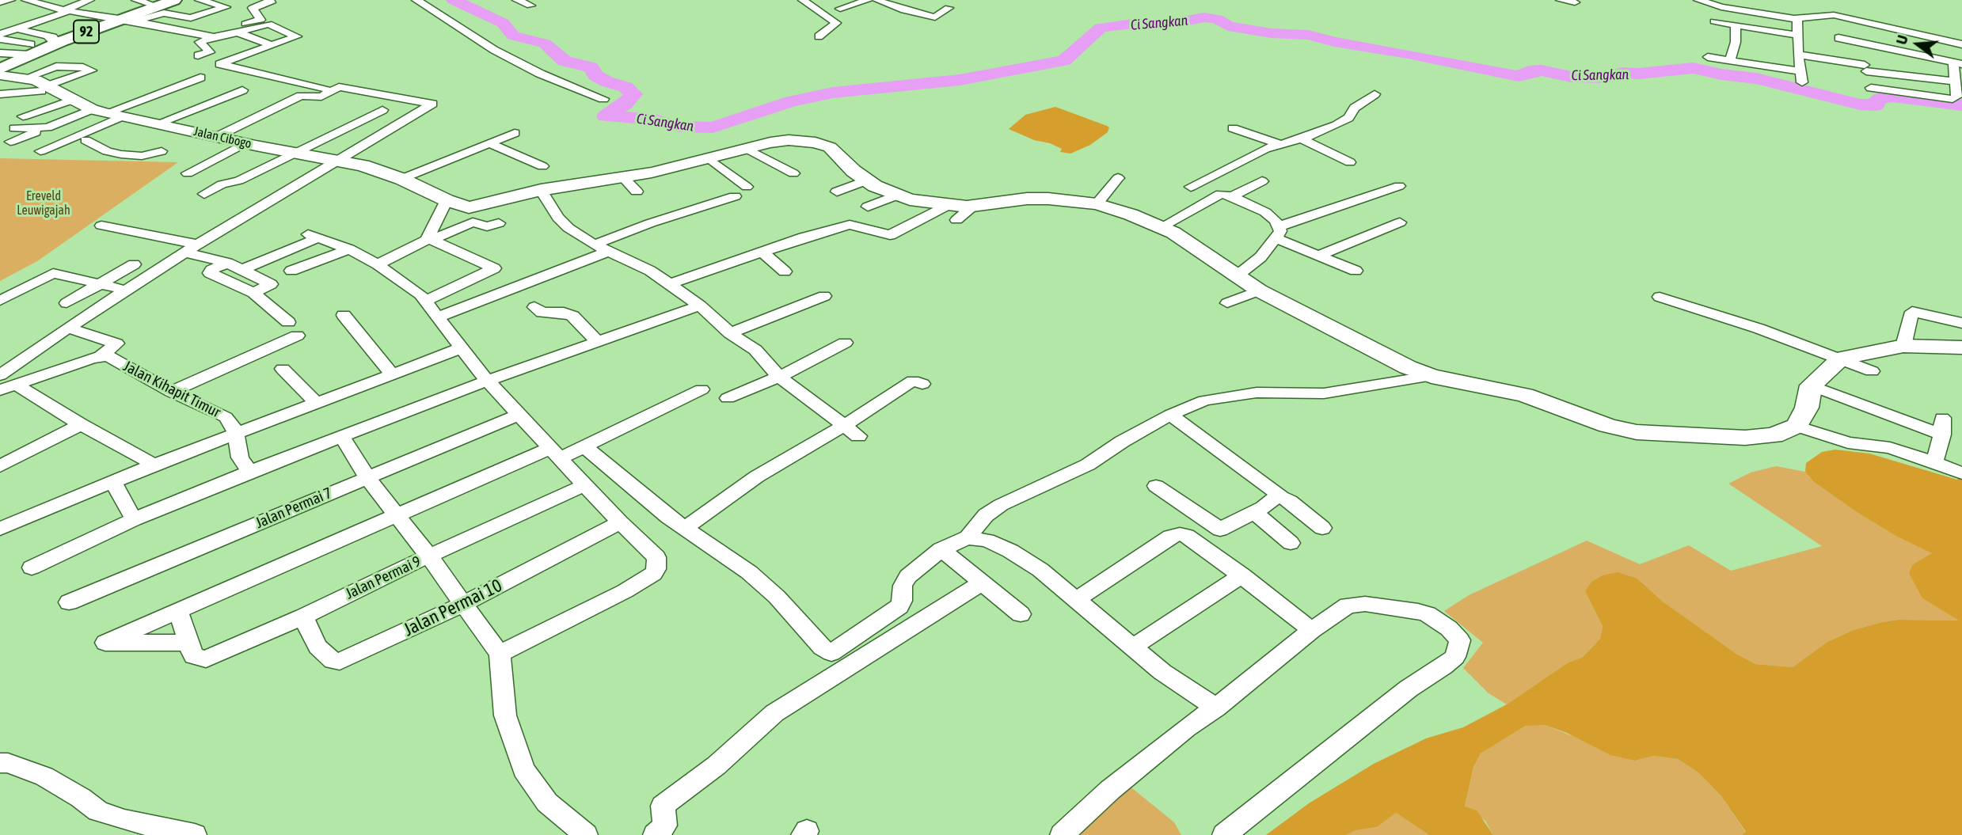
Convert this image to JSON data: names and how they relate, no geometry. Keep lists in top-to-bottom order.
{
  "streets": {
    "main road": ["92"],
    "street": [
      "Jalan Cibogo",
      "Jalan Kihapit Timur",
      "Jalan Permai 7",
      "Jalan Permai 9",
      "Jalan Permai 10"
    ]
  },
  "crossings": [
    ["Jalan Permai 9", "Jalan Permai 10"]
  ],
  "water": ["Ci Sangkan"],
  "parks": ["Ereveld Leuwigajah"],
  "north": "left"
}
